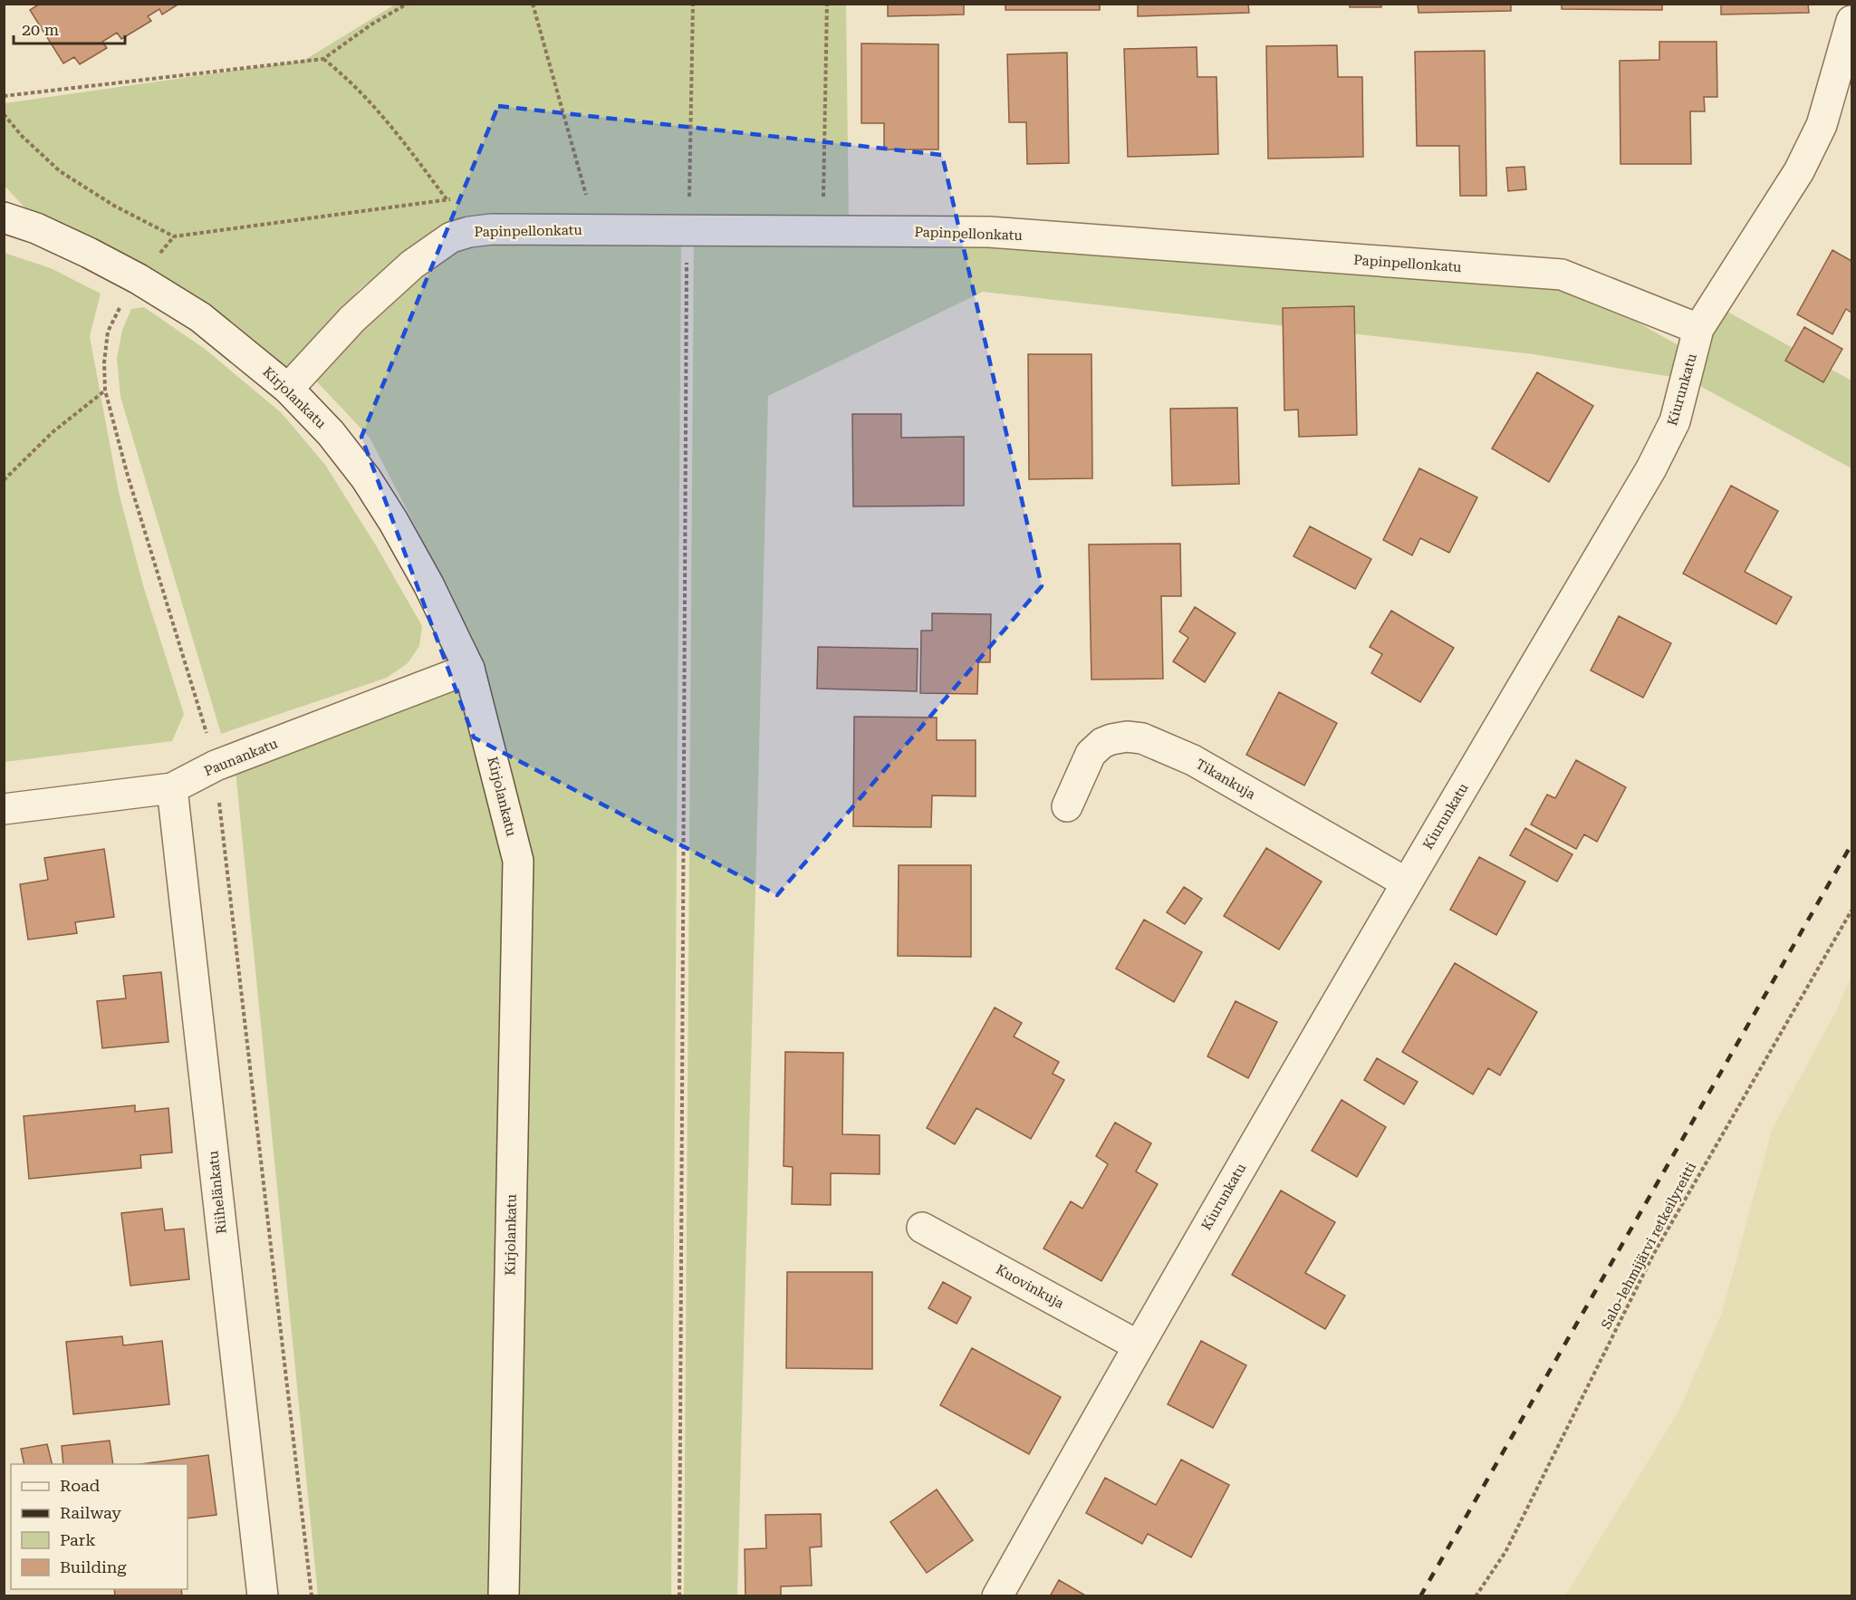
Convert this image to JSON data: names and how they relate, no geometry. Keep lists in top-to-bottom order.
{
  "streets": {
    "street": [
      "Papinpellonkatu",
      "Kiurunkatu",
      "Kirjolankatu",
      "Paunankatu",
      "Tikankuja",
      "Riihelänkatu",
      "Kuovinkuja"
    ],
    "path": ["Salo-lehmijärvi retkeilyreitti"]
  },
  "crossings": [
    ["Papinpellonkatu", "Kiurunkatu"],
    ["Papinpellonkatu", "Kirjolankatu"],
    ["Kiurunkatu", "Tikankuja"],
    ["Kiurunkatu", "Kuovinkuja"],
    ["Kirjolankatu", "Paunankatu"],
    ["Paunankatu", "Riihelänkatu"]
  ],
  "legend": [
    "Road",
    "Railway",
    "Park",
    "Building"
  ],
  "scale_bar": "20 m"
}
